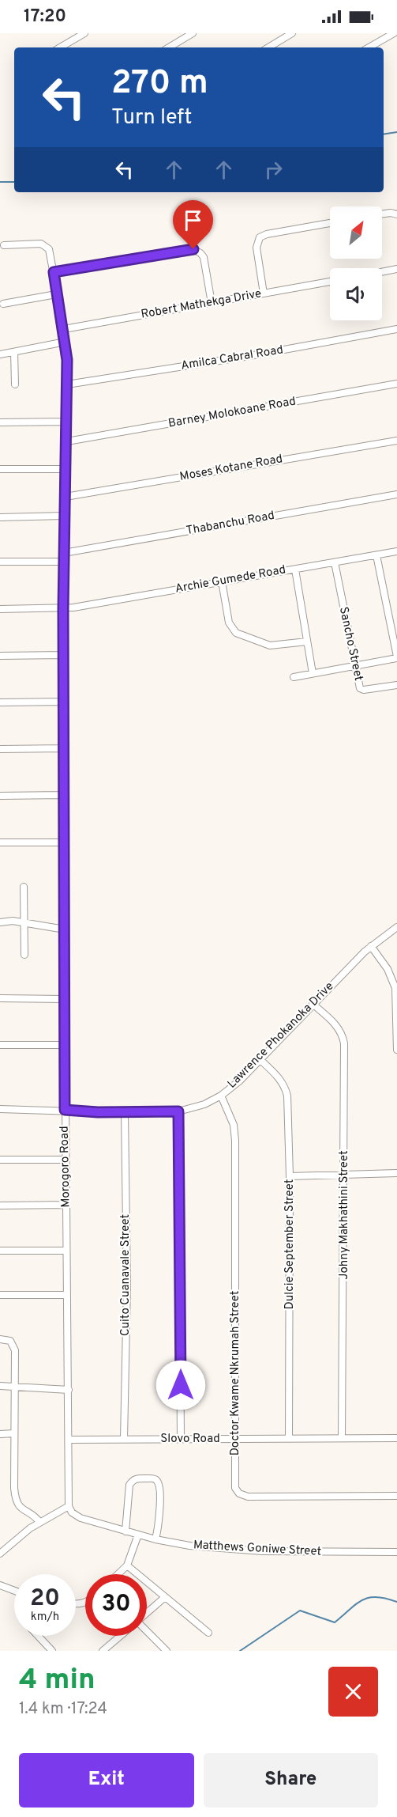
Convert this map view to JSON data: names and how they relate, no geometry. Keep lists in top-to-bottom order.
{
  "streets": {
    "street": [
      "Robert Mathekga Drive",
      "Amilca Cabral Road",
      "Barney Molokoane Road",
      "Moses Kotane Road",
      "Thabanchu Road",
      "Archie Gumede Road",
      "Sancho Street",
      "Lawrence Phokanoka Drive",
      "Morogoro Road",
      "Johny Makhathini Street",
      "Dulcie September Street",
      "Cuito Cuanavale Street",
      "Doctor Kwame Nkrumah Street",
      "Slovo Road",
      "Matthews Goniwe Street"
    ]
  },
  "crossings": [
    ["Robert Mathekga Drive", "Morogoro Road"],
    ["Amilca Cabral Road", "Morogoro Road"],
    ["Barney Molokoane Road", "Morogoro Road"],
    ["Moses Kotane Road", "Morogoro Road"],
    ["Thabanchu Road", "Morogoro Road"],
    ["Archie Gumede Road", "Sancho Street"],
    ["Archie Gumede Road", "Morogoro Road"],
    ["Lawrence Phokanoka Drive", "Morogoro Road"],
    ["Lawrence Phokanoka Drive", "Johny Makhathini Street"],
    ["Lawrence Phokanoka Drive", "Dulcie September Street"],
    ["Lawrence Phokanoka Drive", "Cuito Cuanavale Street"],
    ["Lawrence Phokanoka Drive", "Doctor Kwame Nkrumah Street"],
    ["Morogoro Road", "Slovo Road"],
    ["Morogoro Road", "Matthews Goniwe Street"],
    ["Johny Makhathini Street", "Slovo Road"],
    ["Dulcie September Street", "Slovo Road"],
    ["Cuito Cuanavale Street", "Slovo Road"],
    ["Doctor Kwame Nkrumah Street", "Slovo Road"]
  ],
  "north": "top right",
  "page": {
    "status": "17:20",
    "turn": ["270 m", "Turn left"],
    "speed": "20 km/h",
    "limit": "30",
    "heading": ["4 min", "1.4 km · 17:24"],
    "buttons": ["Exit", "Share"]
  }
}
